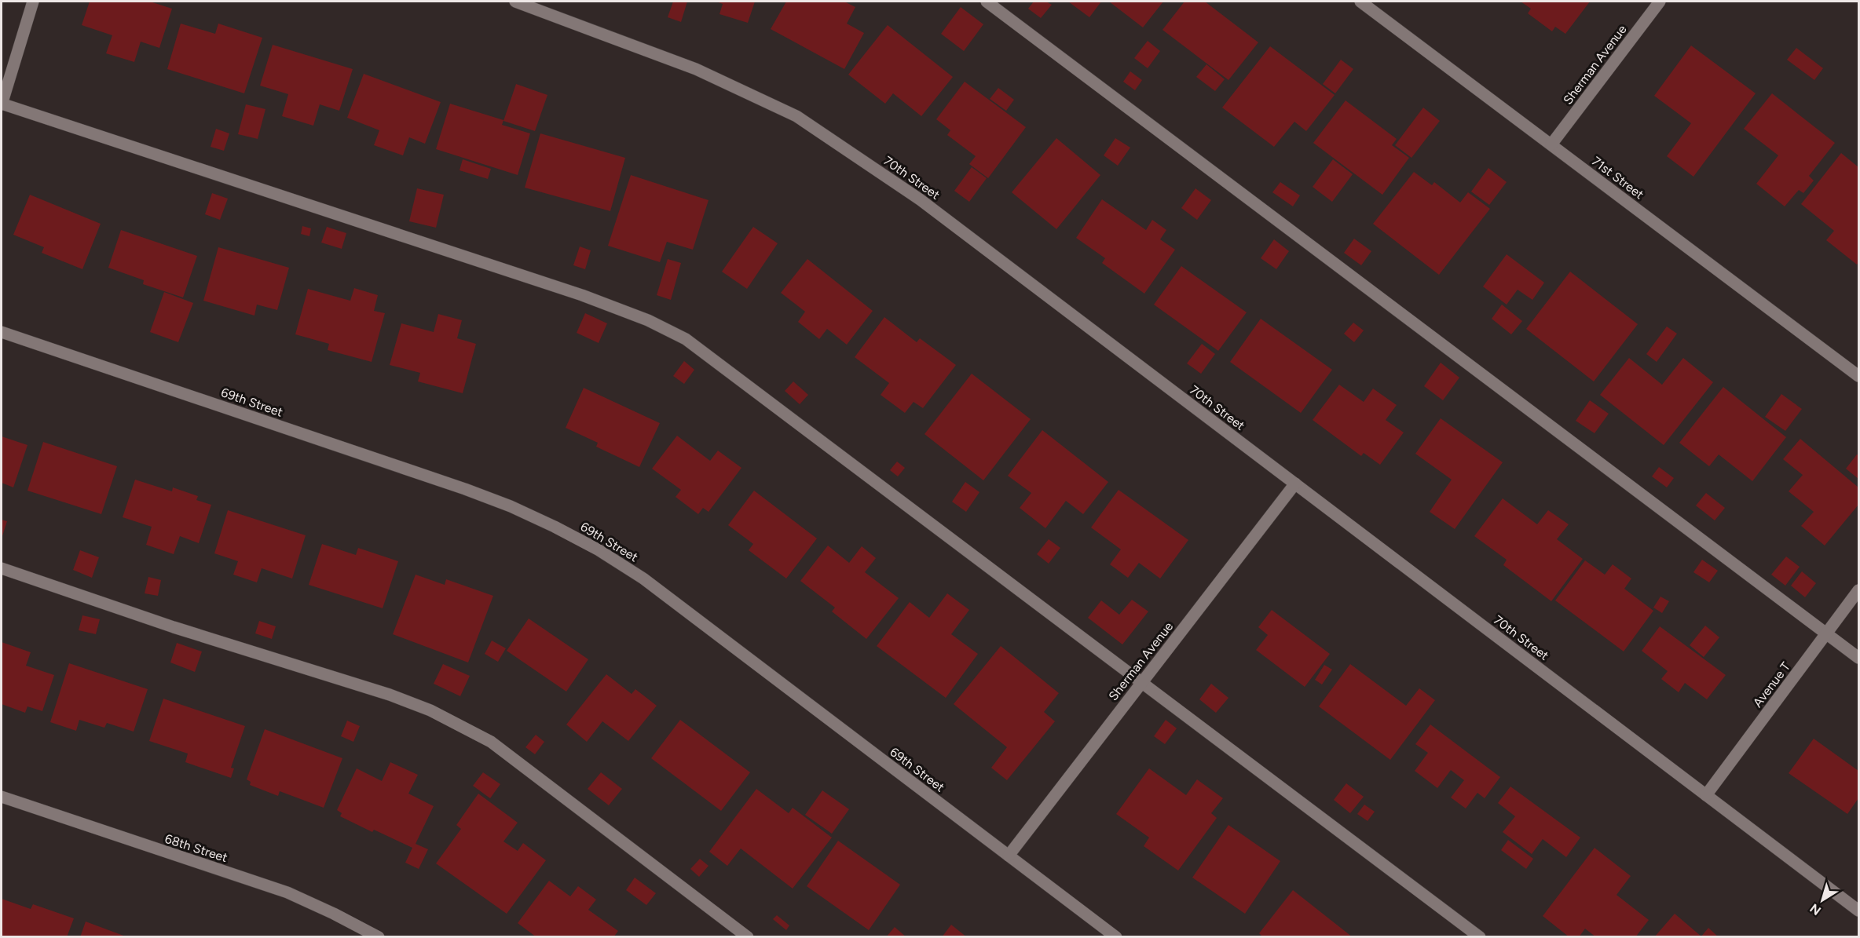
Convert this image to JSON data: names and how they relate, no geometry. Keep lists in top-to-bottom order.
{
  "streets": {
    "street": [
      "Sherman Avenue",
      "70th Street",
      "71st Street",
      "69th Street",
      "Avenue T",
      "68th Street"
    ]
  },
  "crossings": [
    ["Sherman Avenue", "70th Street"],
    ["Sherman Avenue", "71st Street"],
    ["Sherman Avenue", "69th Street"],
    ["70th Street", "Avenue T"]
  ],
  "north": "bottom left"
}
